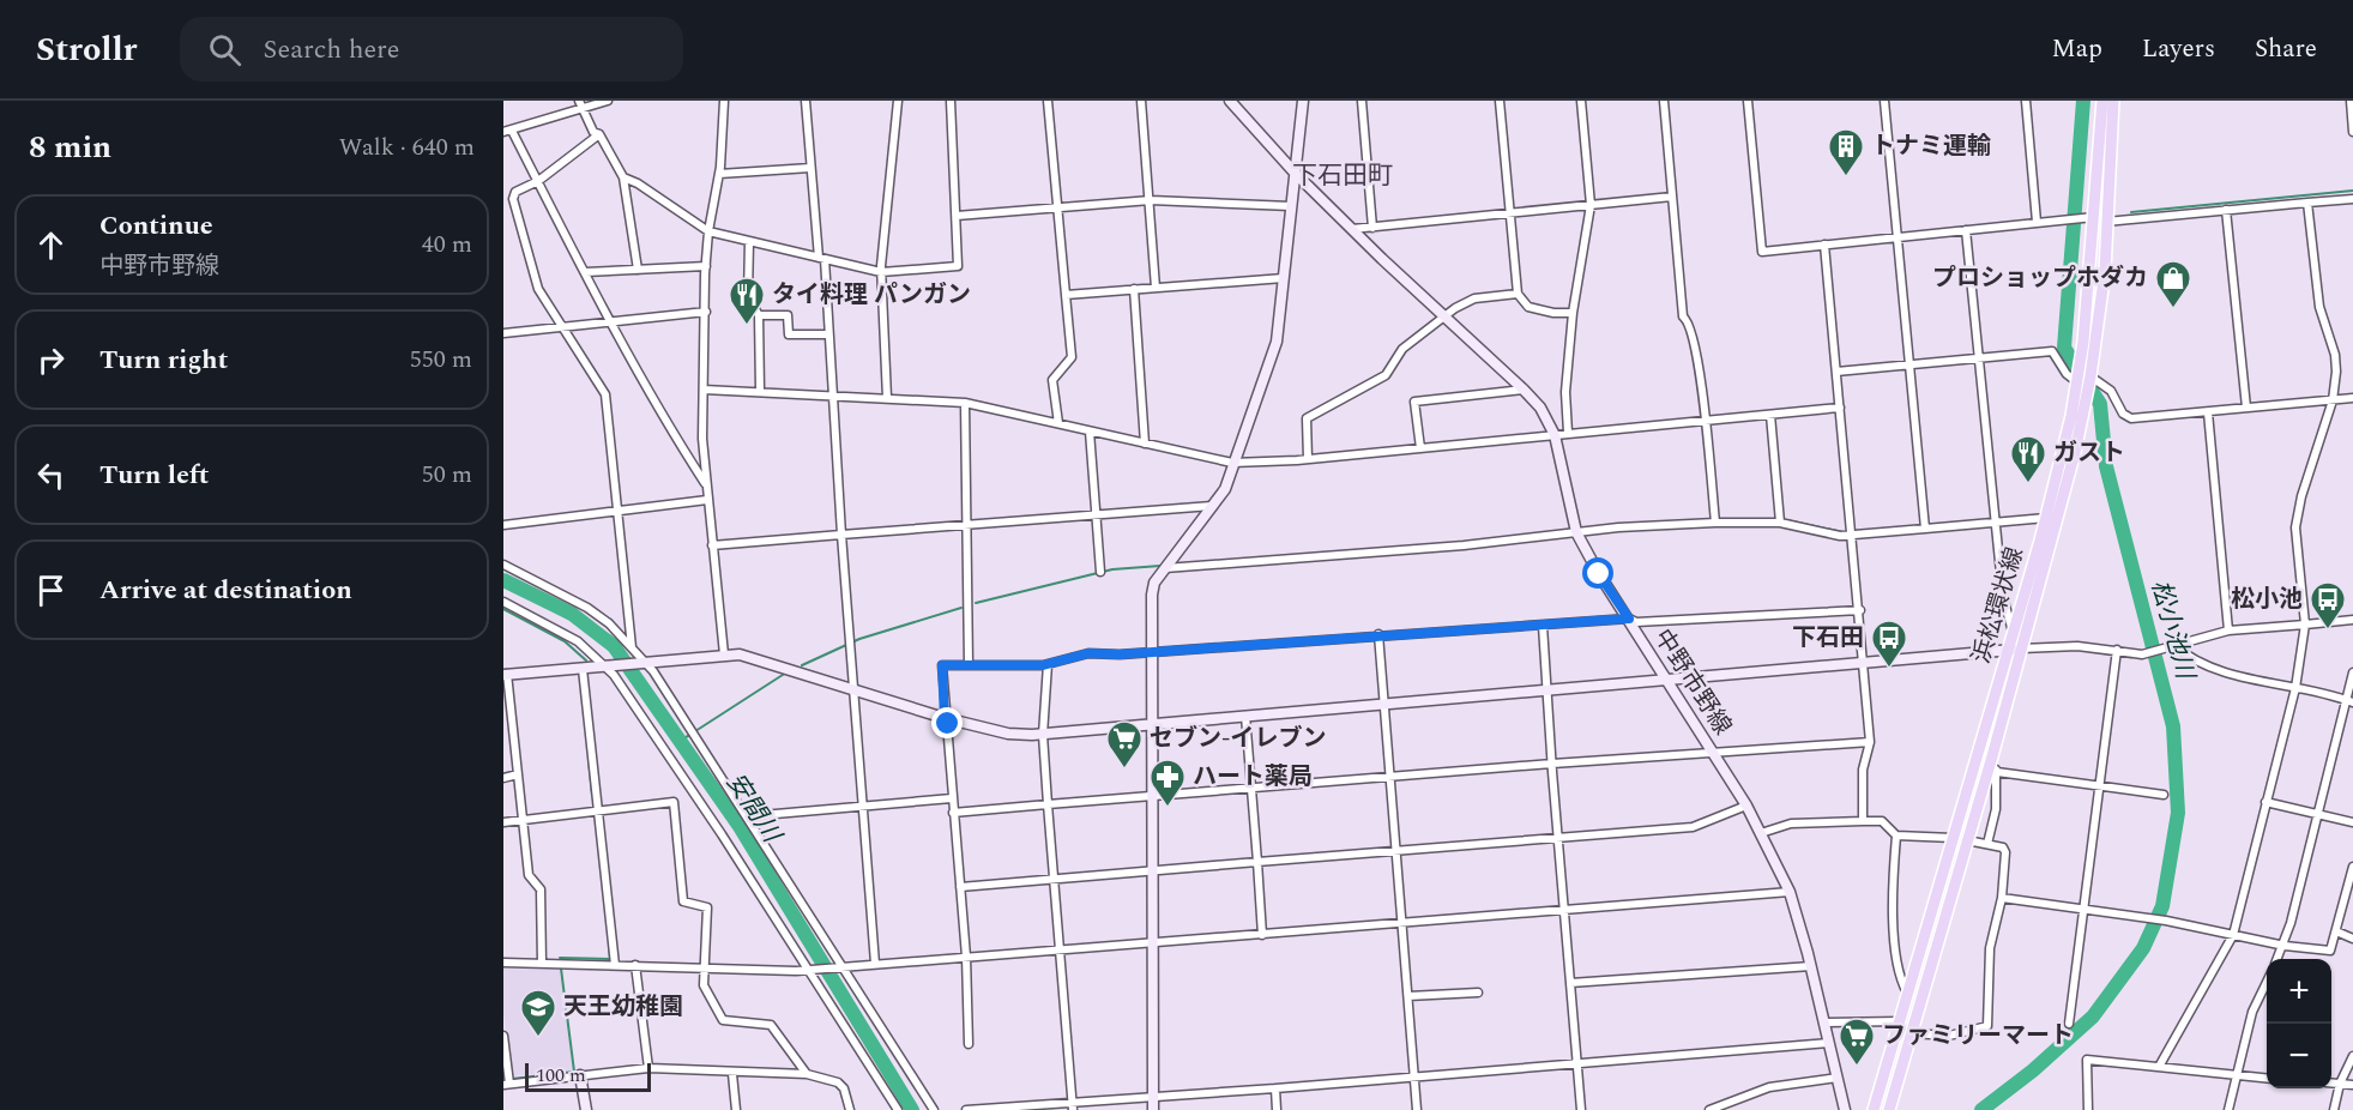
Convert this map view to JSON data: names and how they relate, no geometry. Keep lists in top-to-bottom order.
{
  "streets": {
    "main road": ["浜松環状線"],
    "street": ["中野市野線"]
  },
  "districts": ["下石田町"],
  "water": ["松小池川", "安間川"],
  "places": {
    "building": ["トナミ運輸"],
    "shop": ["プロショップホダカ"],
    "restaurant": ["タイ料理 パンガン", "ガスト"],
    "bus stop": ["松小池", "下石田"],
    "supermarket": ["セブン-イレブン", "ファミリーマート"],
    "pharmacy": ["ハート薬局"],
    "school or university": ["天王幼稚園"]
  },
  "scale_bar": "100 m",
  "page": {
    "header": "Strollr",
    "search": "Search here",
    "nav": ["Map", "Layers", "Share"],
    "heading": ["8 min", "Walk · 640 m"],
    "list": [
      ["Continue", "中野市野線", "40 m"],
      ["Turn right", "550 m"],
      ["Turn left", "50 m"],
      "Arrive at destination"
    ],
    "map_buttons": ["+", "−"],
    "scale": "100 m"
  }
}
